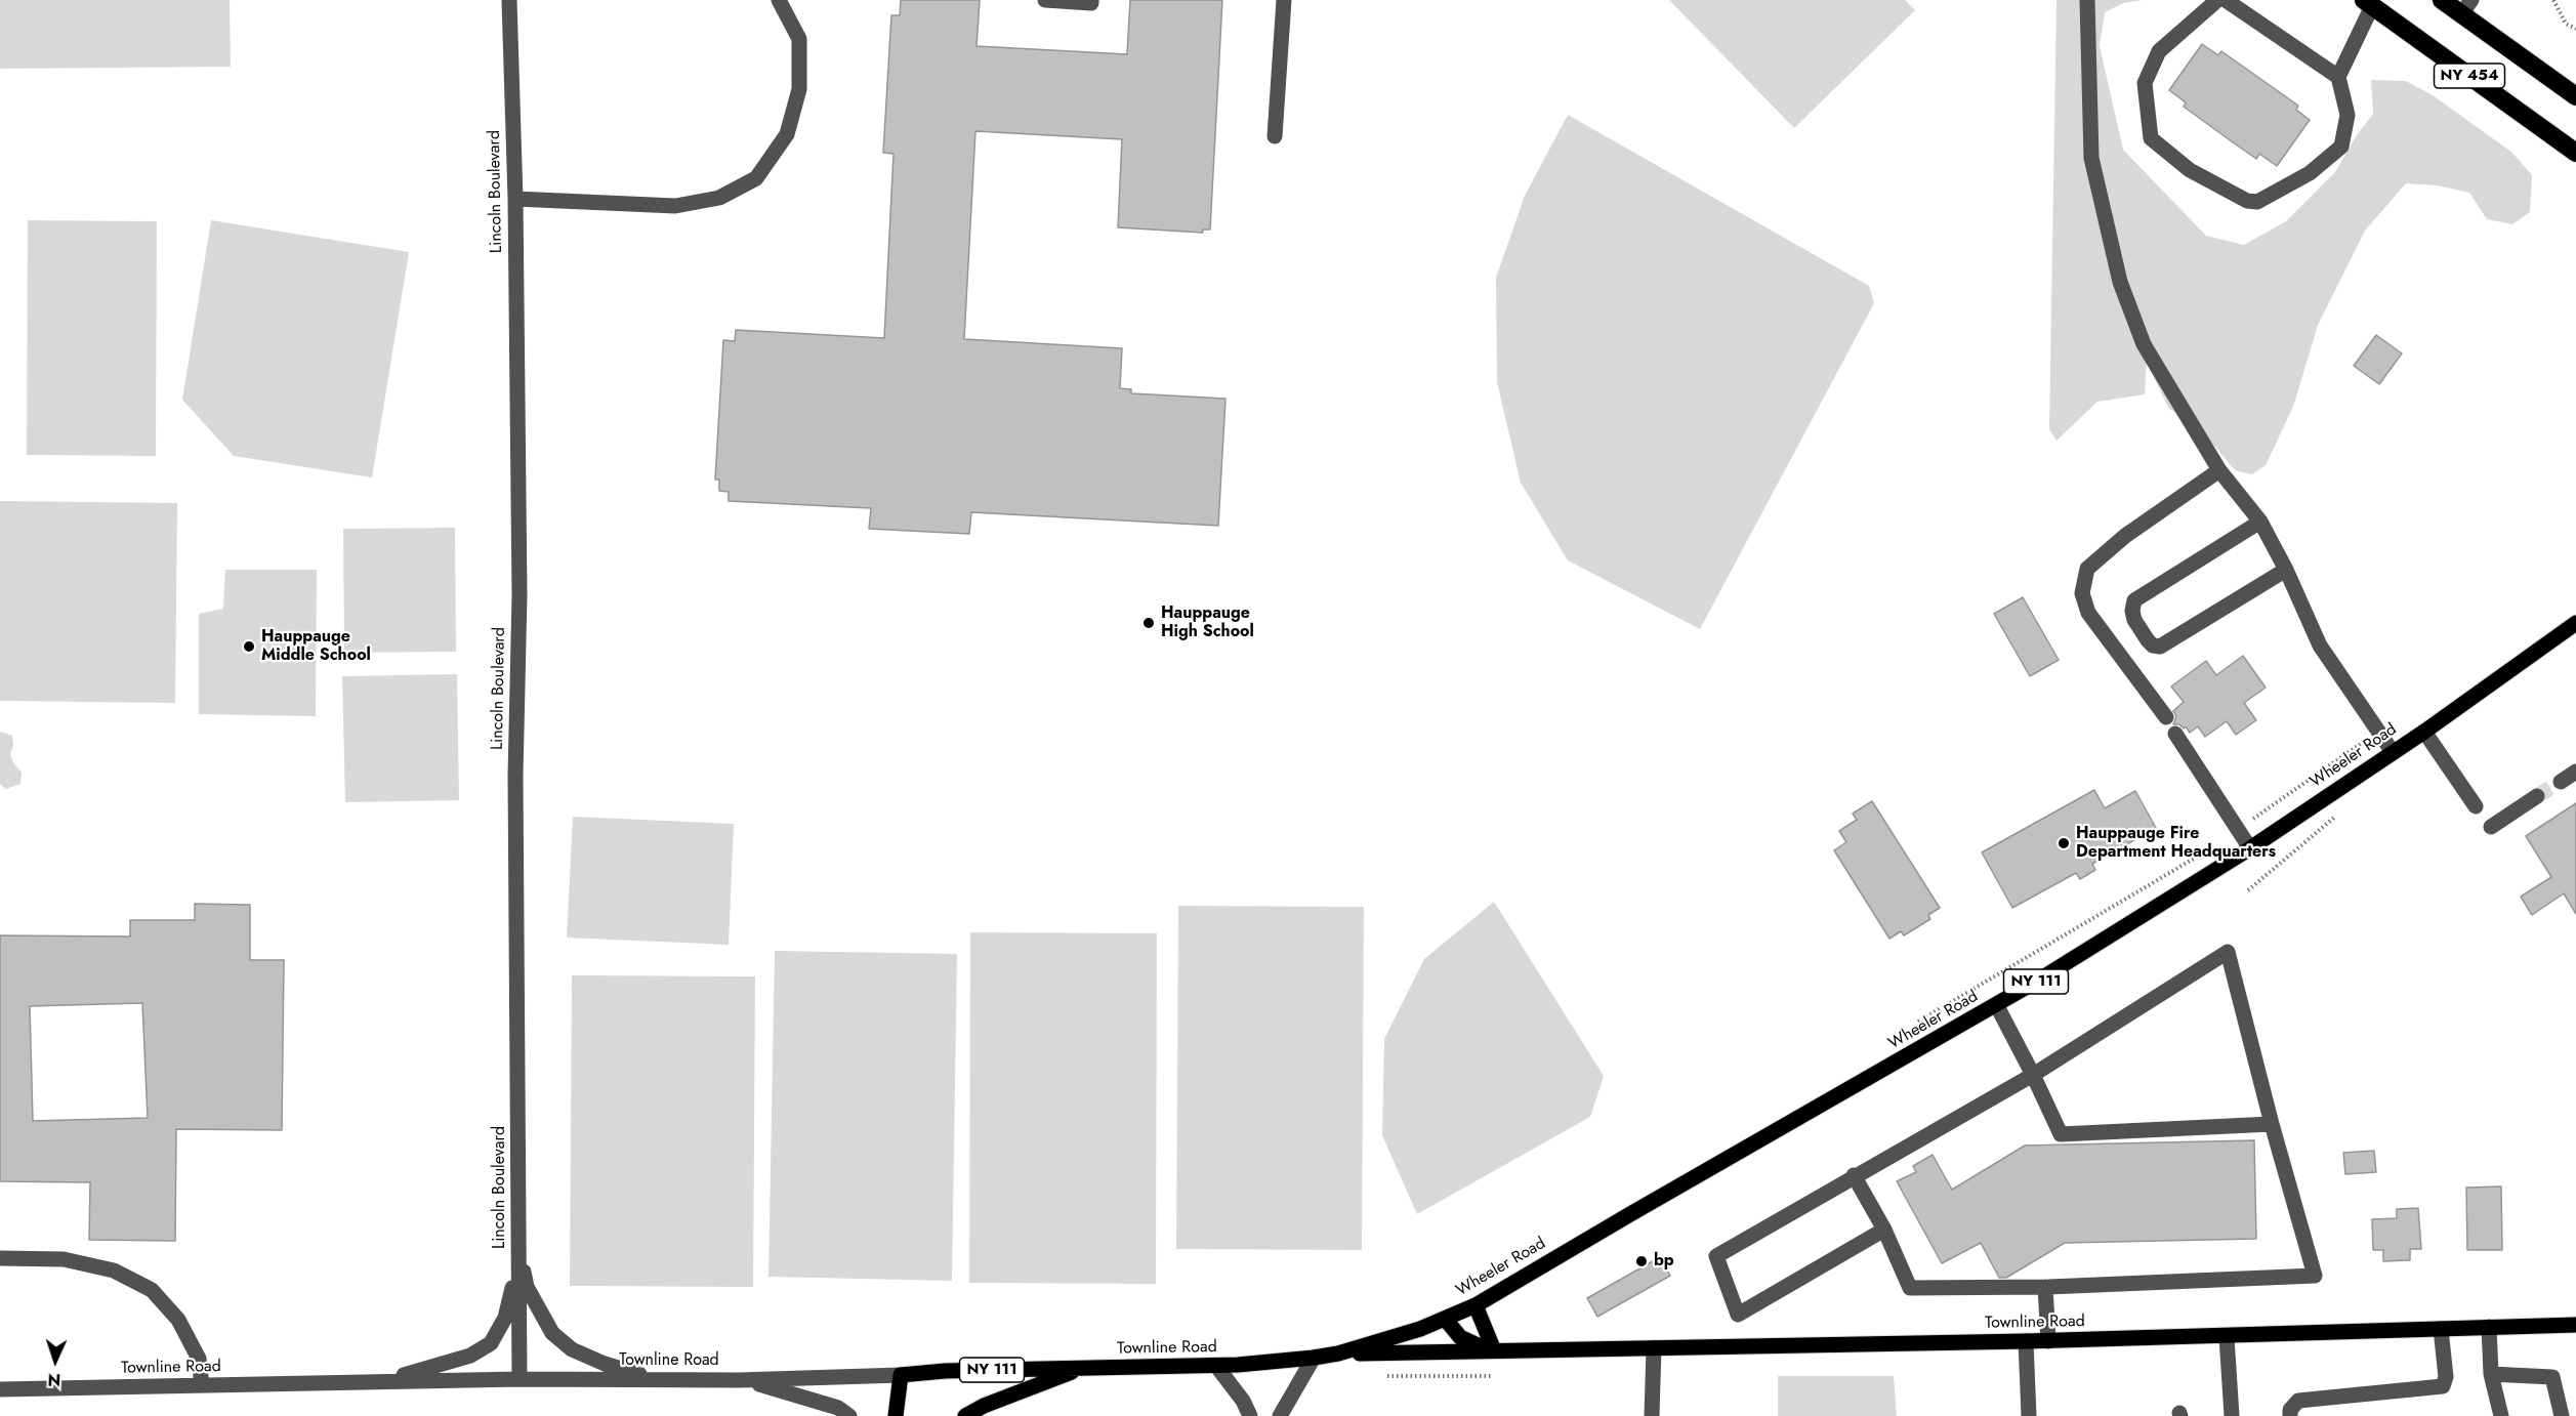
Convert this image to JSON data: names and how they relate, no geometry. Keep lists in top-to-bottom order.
{
  "streets": {
    "highway": ["NY 454"],
    "main road": ["Wheeler Road", "NY 111", "Townline Road"],
    "street": ["Lincoln Boulevard"]
  },
  "crossings": [
    ["Lincoln Boulevard", "Townline Road"],
    ["Wheeler Road", "Townline Road"],
    ["NY 111", "Townline Road"]
  ],
  "places": [
    "Hauppauge High School",
    "Hauppauge Middle School",
    "Hauppauge Fire Department Headquarters",
    "bp"
  ],
  "north": "bottom"
}
